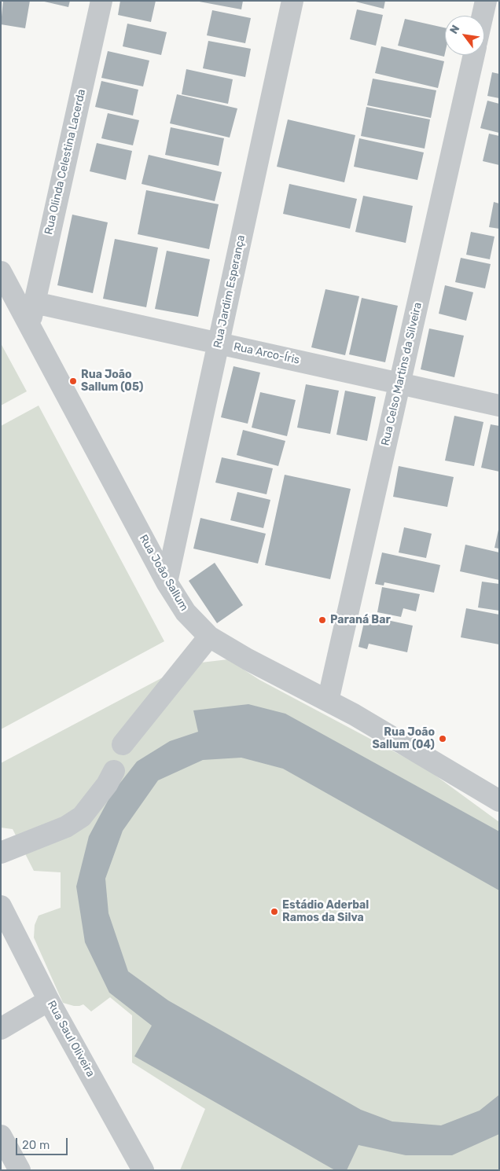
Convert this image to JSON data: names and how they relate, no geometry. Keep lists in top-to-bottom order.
{
  "streets": {
    "street": [
      "Rua Olinda Celestina Lacerda",
      "Rua Jardim Esperança",
      "Rua Arco-Íris",
      "Rua Celso Martins da Silveira",
      "Rua João Sallum",
      "Rua Saul Oliveira"
    ]
  },
  "crossings": [
    ["Rua Olinda Celestina Lacerda", "Rua Arco-Íris"],
    ["Rua Olinda Celestina Lacerda", "Rua João Sallum"],
    ["Rua Jardim Esperança", "Rua Arco-Íris"],
    ["Rua Jardim Esperança", "Rua João Sallum"],
    ["Rua Arco-Íris", "Rua Celso Martins da Silveira"],
    ["Rua Celso Martins da Silveira", "Rua João Sallum"]
  ],
  "places": [
    "Rua João Sallum (05)",
    "Paraná Bar",
    "Rua João Sallum (04)",
    "Estádio Aderbal Ramos da Silva"
  ],
  "scale_bar": "20 m",
  "north": "top left"
}
